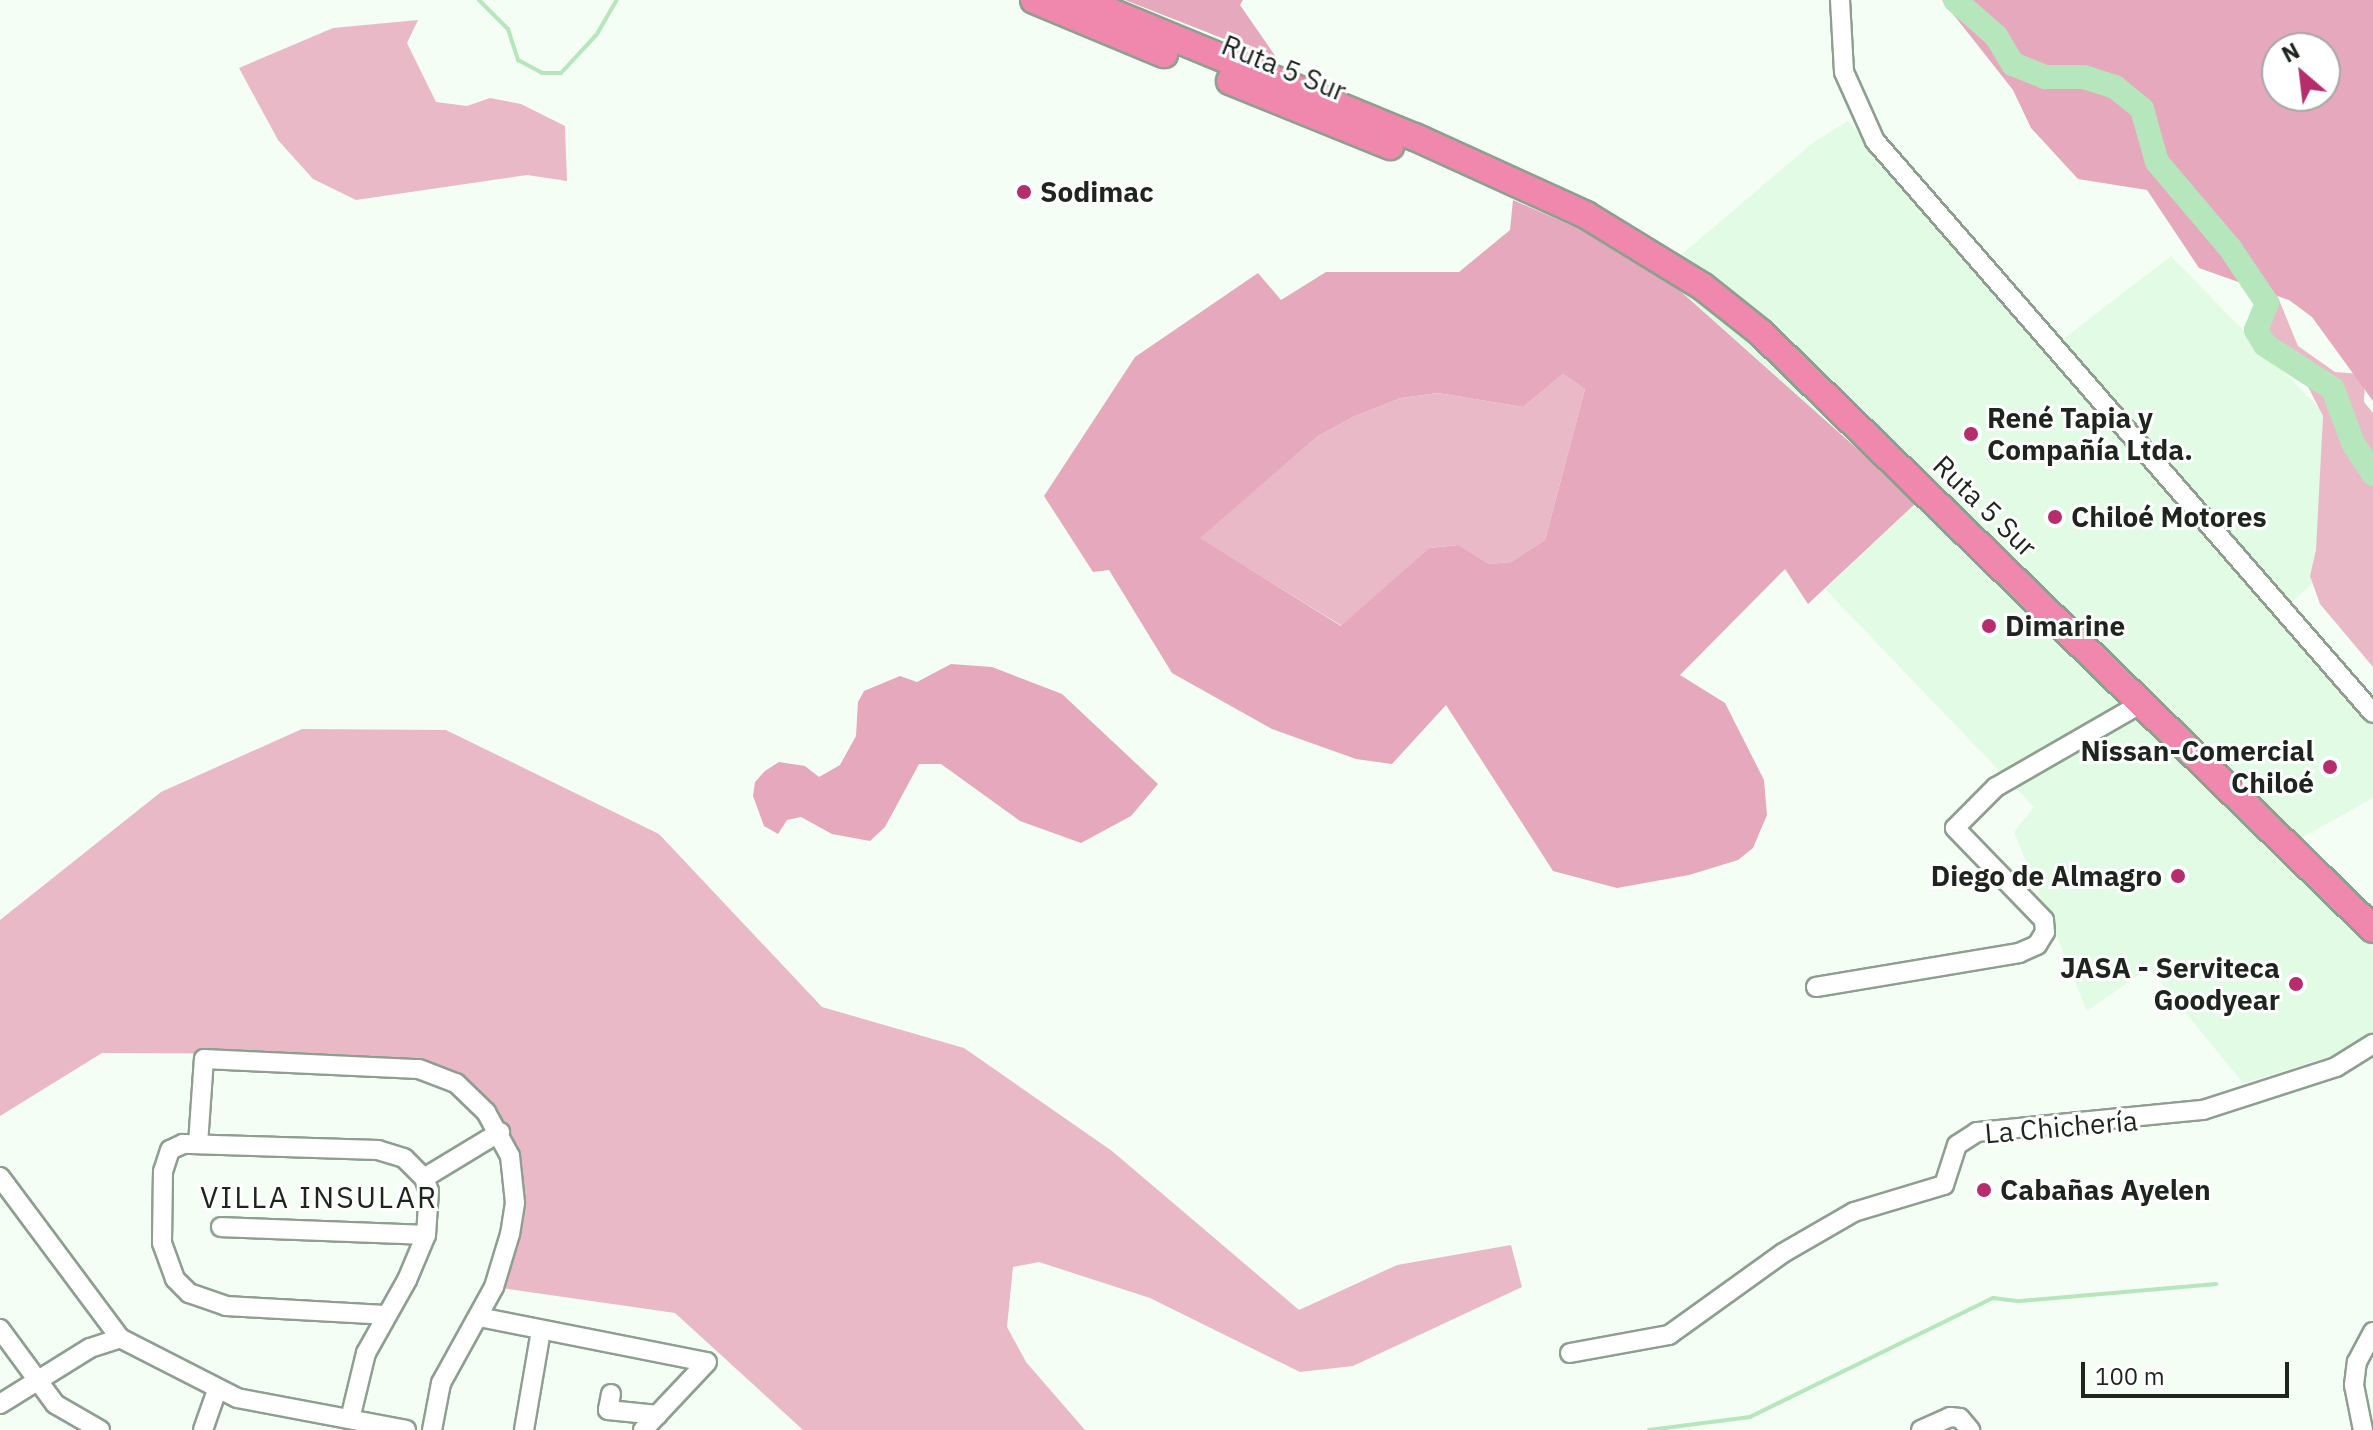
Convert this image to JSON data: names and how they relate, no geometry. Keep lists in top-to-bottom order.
{
  "streets": {
    "highway": ["Ruta 5 Sur"],
    "street": ["La Chichería"]
  },
  "districts": ["VILLA INSULAR"],
  "places": [
    "Sodimac",
    "René Tapia y Compañía Ltda.",
    "Chiloé Motores",
    "Dimarine",
    "Nissan-Comercial Chiloé",
    "Diego de Almagro",
    "JASA - Serviteca Goodyear",
    "Cabañas Ayelen"
  ],
  "scale_bar": "100 m",
  "north": "top left"
}
